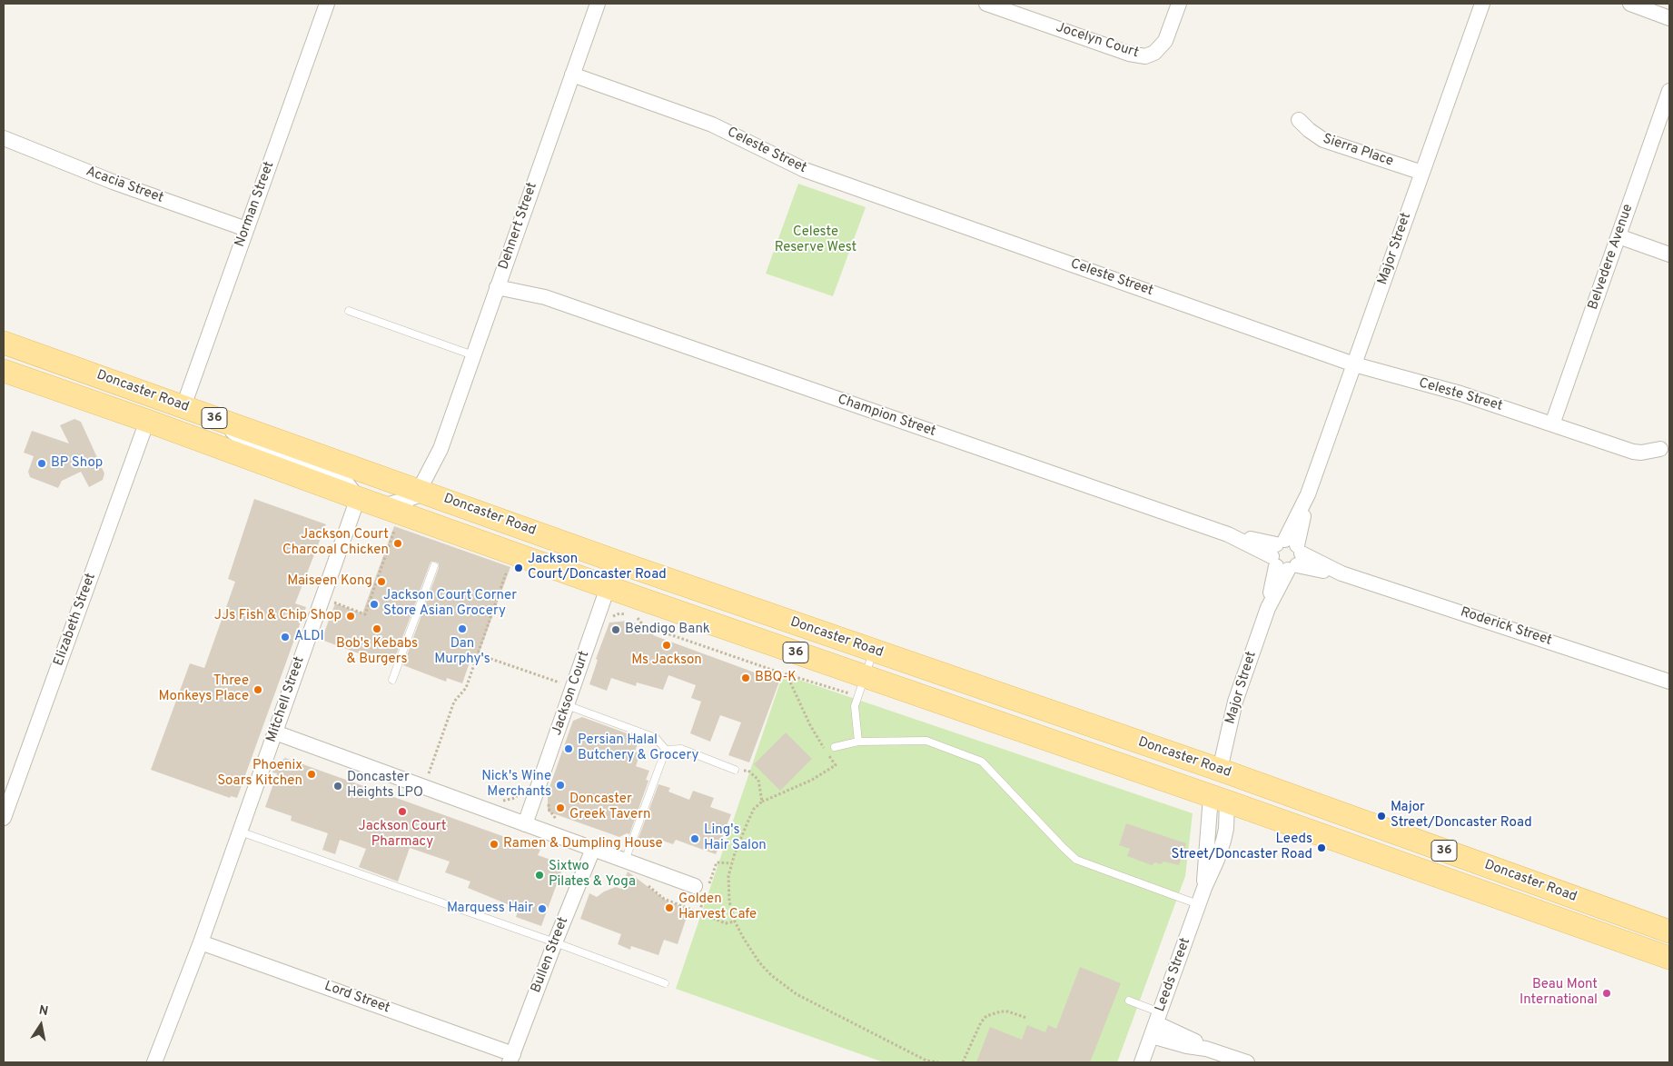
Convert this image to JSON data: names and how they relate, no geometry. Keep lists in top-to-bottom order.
{
  "streets": {
    "main road": ["Doncaster Road", "36"],
    "street": [
      "Jocelyn Court",
      "Celeste Street",
      "Sierra Place",
      "Acacia Street",
      "Norman Street",
      "Dehnert Street",
      "Major Street",
      "Belvedere Avenue",
      "Champion Street",
      "Elizabeth Street",
      "Roderick Street",
      "Jackson Court",
      "Mitchell Street",
      "Bullen Street",
      "Leeds Street",
      "Lord Street"
    ]
  },
  "crossings": [
    ["Celeste Street", "Dehnert Street"],
    ["Celeste Street", "Major Street"],
    ["Celeste Street", "Belvedere Avenue"],
    ["Sierra Place", "Major Street"],
    ["Acacia Street", "Norman Street"],
    ["Norman Street", "Doncaster Road"],
    ["Dehnert Street", "Doncaster Road"],
    ["Dehnert Street", "Champion Street"],
    ["Major Street", "Doncaster Road"],
    ["Major Street", "Champion Street"],
    ["Major Street", "Roderick Street"],
    ["Doncaster Road", "Elizabeth Street"],
    ["Doncaster Road", "Jackson Court"],
    ["Doncaster Road", "Mitchell Street"],
    ["Doncaster Road", "Leeds Street"],
    ["Champion Street", "Roderick Street"],
    ["Mitchell Street", "Lord Street"],
    ["Bullen Street", "Lord Street"]
  ],
  "parks": ["Celeste Reserve West"],
  "places": [
    "BP Shop",
    "Jackson Court Charcoal Chicken",
    "Jackson Court/Doncaster Road",
    "Maiseen Kong",
    "Jackson Court Corner Store Asian Grocery",
    "JJs Fish & Chip Shop",
    "Bob's Kebabs & Burgers",
    "Dan Murphy's",
    "Bendigo Bank",
    "ALDI",
    "Ms Jackson",
    "BBQ-K",
    "Three Monkeys Place",
    "Persian Halal Butchery & Grocery",
    "Phoenix Soars Kitchen",
    "Nick's Wine Merchants",
    "Doncaster Heights LPO",
    "Doncaster Greek Tavern",
    "Jackson Court Pharmacy",
    "Major Street/Doncaster Road",
    "Ling's Hair Salon",
    "Ramen & Dumpling House",
    "Leeds Street/Doncaster Road",
    "Sixtwo Pilates & Yoga",
    "Golden Harvest Cafe",
    "Marquess Hair",
    "Beau Mont International"
  ],
  "north": "top"
}
